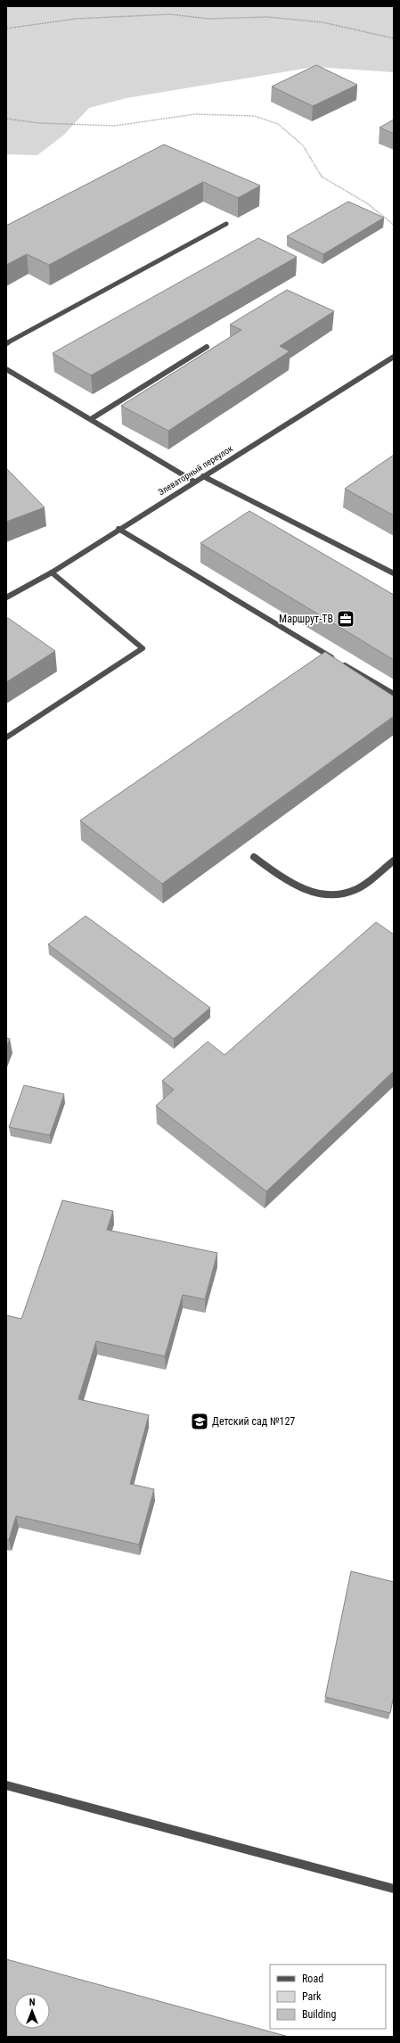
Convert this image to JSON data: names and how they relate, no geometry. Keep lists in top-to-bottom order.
{
  "streets": {
    "street": ["Элеваторный переулок"]
  },
  "places": {
    "office": ["Маршрут-ТВ"],
    "school or university": ["Детский сад №127"]
  },
  "legend": ["Road", "Park", "Building"],
  "north": "top"
}
